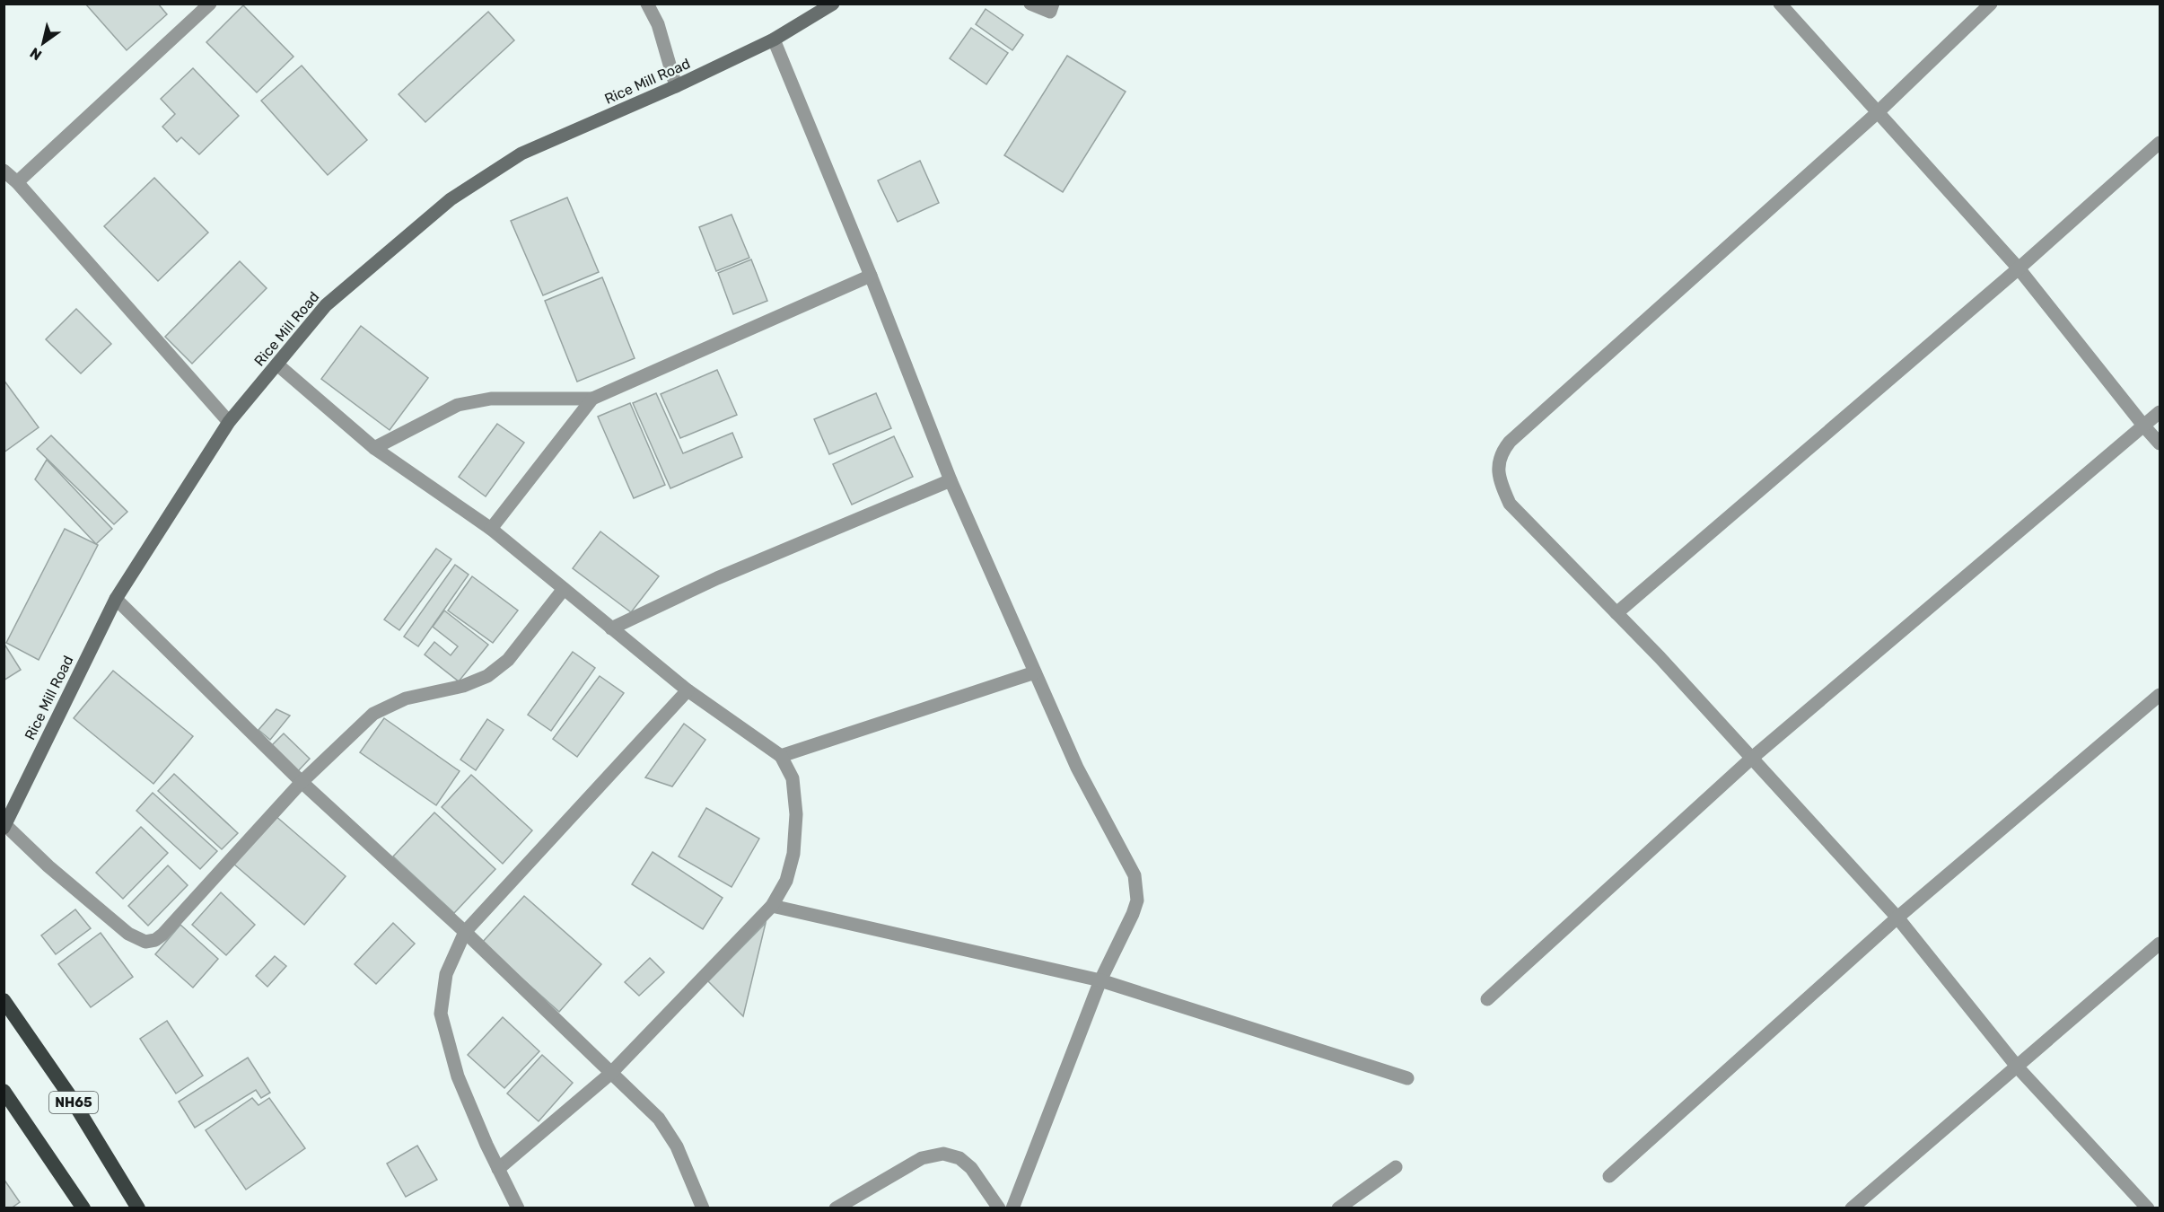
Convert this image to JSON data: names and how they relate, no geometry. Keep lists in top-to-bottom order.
{
  "streets": {
    "highway": ["NH65"],
    "main road": ["Rice Mill Road"]
  },
  "north": "bottom left"
}
